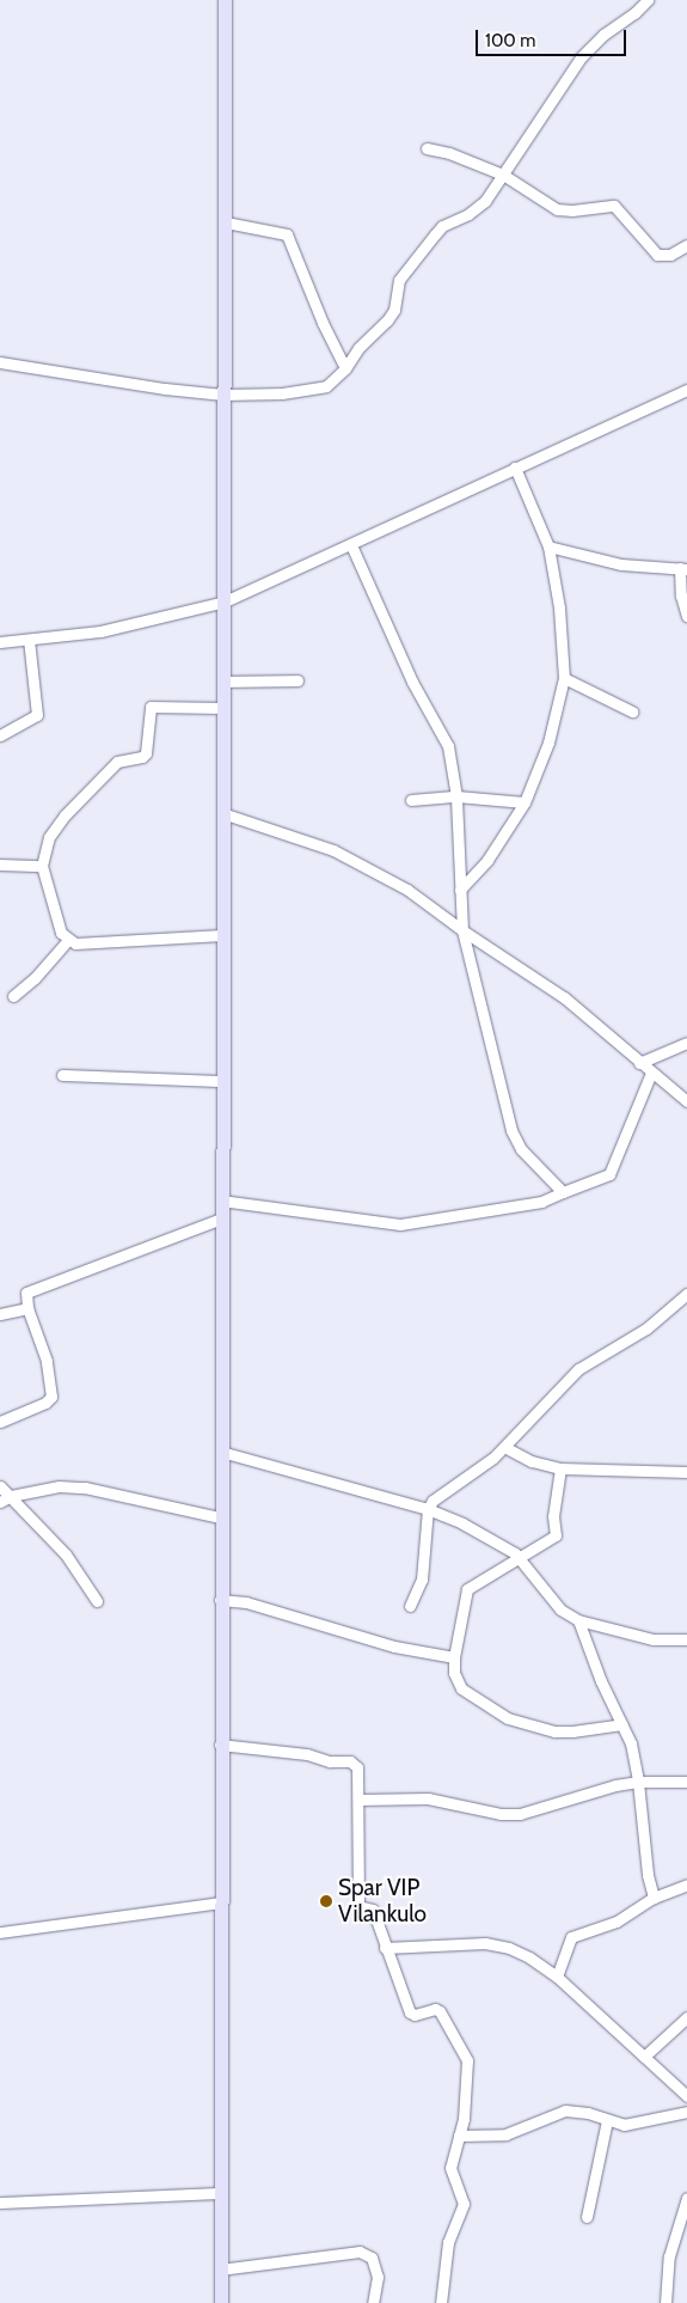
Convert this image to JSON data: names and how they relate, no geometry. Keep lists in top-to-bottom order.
{
  "places": ["Spar VIP Vilankulo"],
  "scale_bar": "100 m"
}
